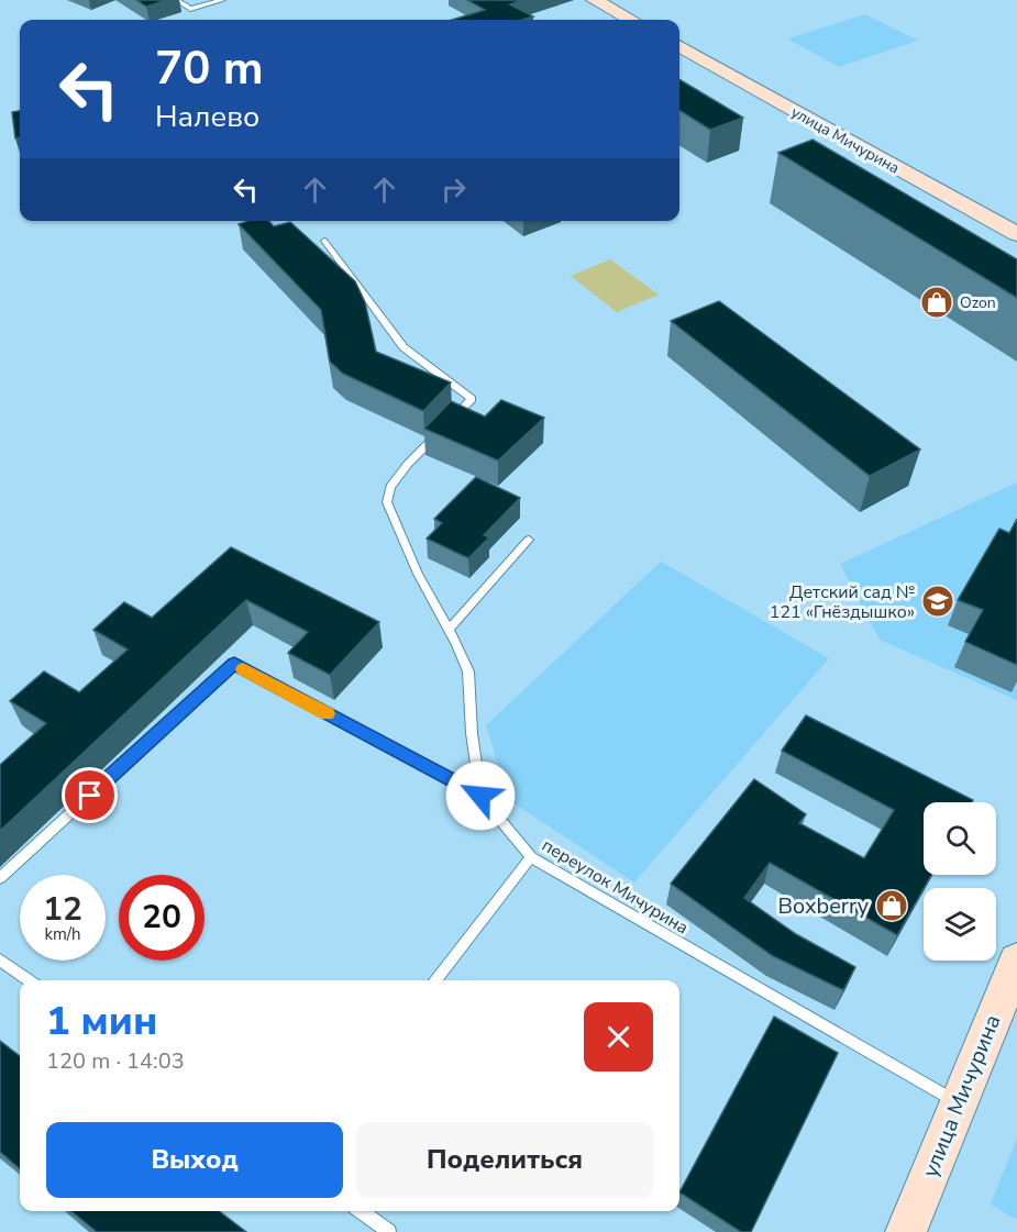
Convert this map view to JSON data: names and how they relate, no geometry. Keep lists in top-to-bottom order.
{
  "streets": {
    "street": ["улица Мичурина"],
    "lane": ["переулок Мичурина"]
  },
  "crossings": [
    ["улица Мичурина", "переулок Мичурина"]
  ],
  "places": {
    "shop": ["Ozon", "Boxberry"],
    "school or university": ["Детский сад № 121 «Гнёздышко»"]
  },
  "page": {
    "turn": ["70 m", "Налево"],
    "speed": "12 km/h",
    "limit": "20",
    "heading": ["1 мин", "120 m · 14:03"],
    "buttons": ["Выход", "Поделиться"]
  }
}
